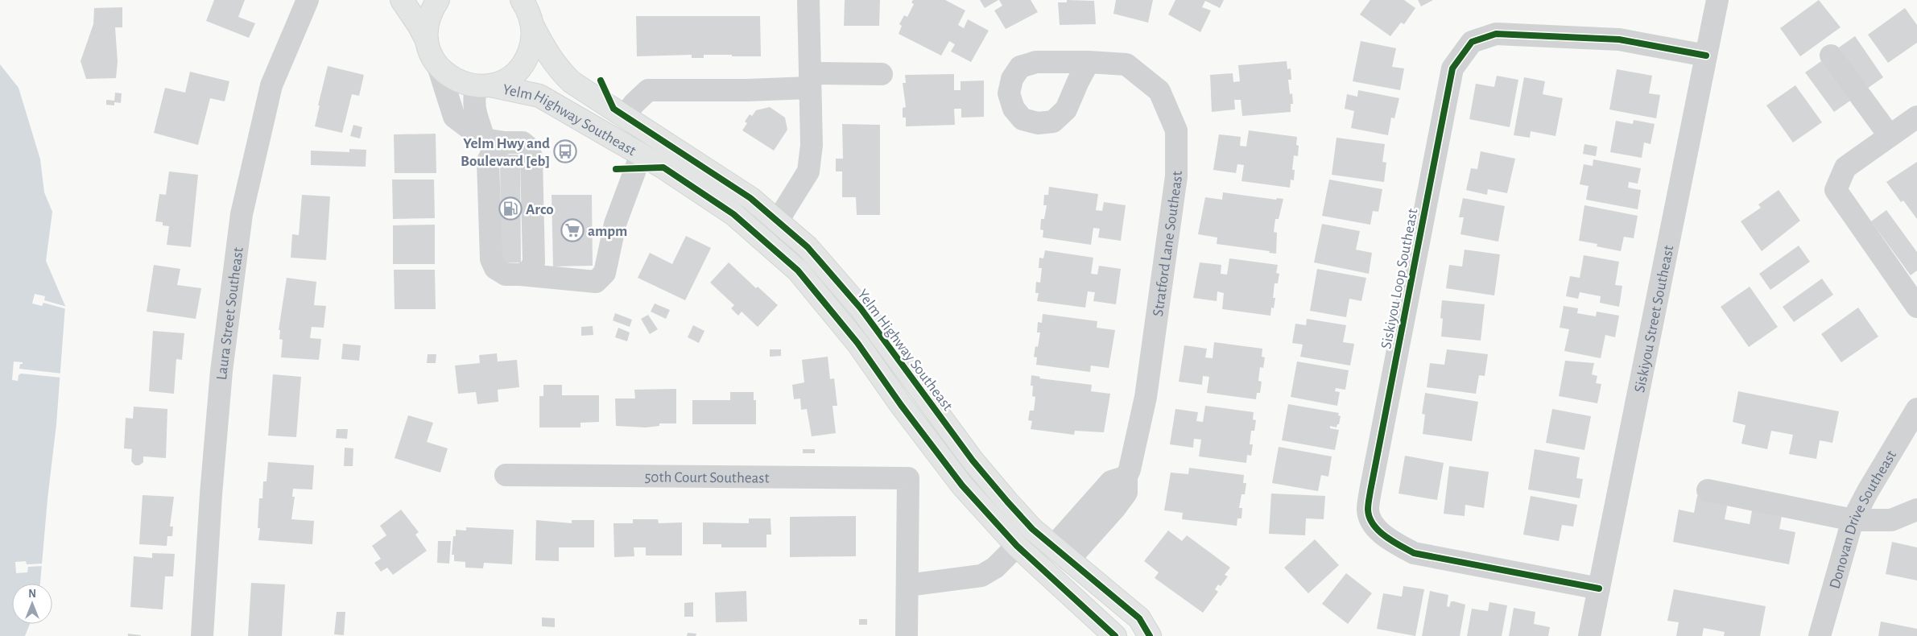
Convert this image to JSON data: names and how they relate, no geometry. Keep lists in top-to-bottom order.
{
  "streets": {
    "main road": ["Yelm Highway Southeast"],
    "street": [
      "Stratford Lane Southeast",
      "Siskiyou Loop Southeast",
      "Laura Street Southeast",
      "Siskiyou Street Southeast",
      "50th Court Southeast",
      "Donovan Drive Southeast"
    ]
  },
  "crossings": [
    ["Yelm Highway Southeast", "Stratford Lane Southeast"],
    ["Siskiyou Loop Southeast", "Siskiyou Street Southeast"]
  ],
  "places": {
    "bus stop": ["Yelm Hwy and Boulevard [eb]"],
    "fuel station": ["Arco"],
    "supermarket": ["ampm"]
  },
  "north": "top"
}
